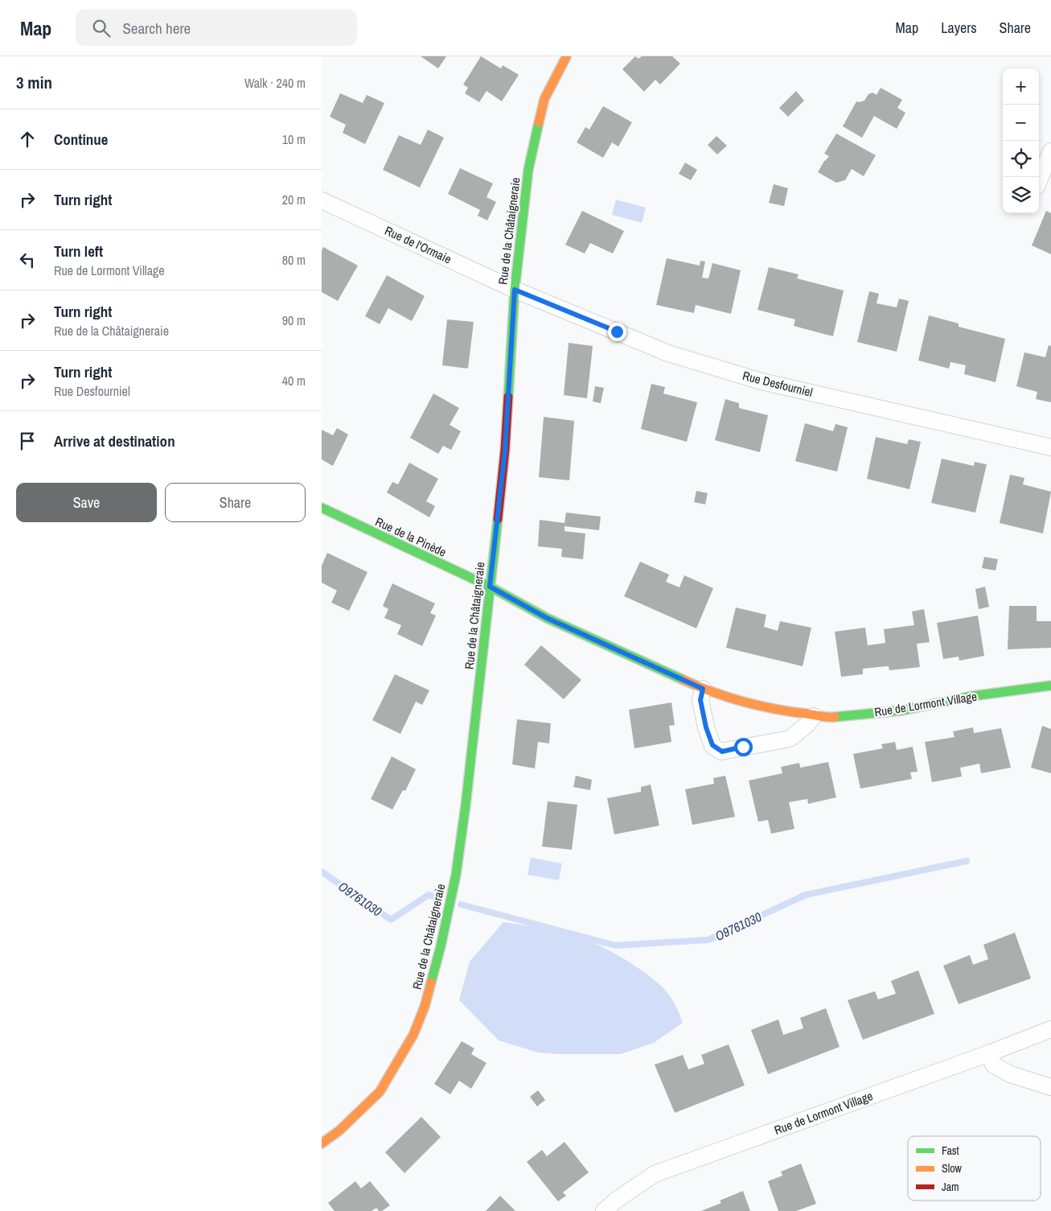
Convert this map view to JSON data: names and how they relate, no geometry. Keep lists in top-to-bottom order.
{
  "streets": {
    "street": [
      "Rue de la Châtaigneraie",
      "Rue de l'Ormaie",
      "Rue Desfourniel",
      "Rue de la Pinède",
      "Rue de Lormont Village"
    ]
  },
  "crossings": [
    ["Rue de la Châtaigneraie", "Rue de l'Ormaie"],
    ["Rue de la Châtaigneraie", "Rue Desfourniel"],
    ["Rue de la Châtaigneraie", "Rue de la Pinède"],
    ["Rue de la Châtaigneraie", "Rue de Lormont Village"],
    ["Rue de l'Ormaie", "Rue Desfourniel"],
    ["Rue de la Pinède", "Rue de Lormont Village"]
  ],
  "water": ["O9761030"],
  "legend": ["Fast", "Slow", "Jam"],
  "page": {
    "header": "Map",
    "search": "Search here",
    "nav": ["Map", "Layers", "Share"],
    "heading": ["3 min", "Walk · 240 m"],
    "map_buttons": ["+", "−"],
    "list": [
      ["Continue", "10 m"],
      ["Turn right", "20 m"],
      ["Turn left", "Rue de Lormont Village", "80 m"],
      ["Turn right", "Rue de la Châtaigneraie", "90 m"],
      ["Turn right", "Rue Desfourniel", "40 m"],
      "Arrive at destination"
    ],
    "buttons": ["Save", "Share"]
  }
}
